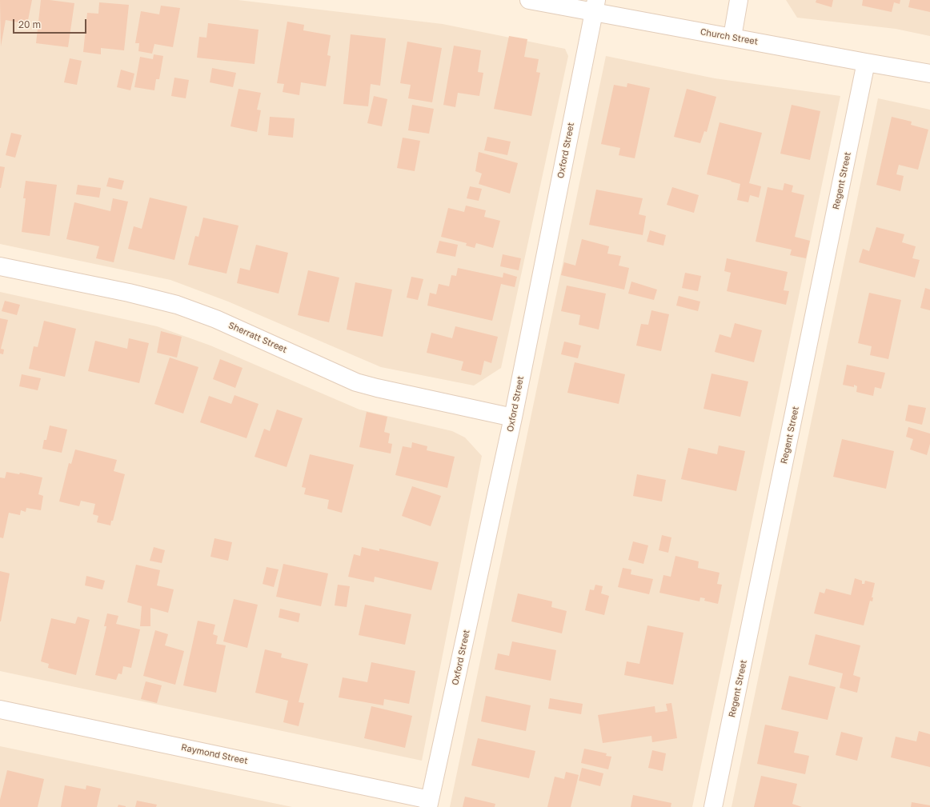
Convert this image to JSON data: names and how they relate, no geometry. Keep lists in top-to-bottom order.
{
  "streets": {
    "street": [
      "Church Street",
      "Oxford Street",
      "Regent Street",
      "Sherratt Street",
      "Raymond Street"
    ]
  },
  "crossings": [
    ["Church Street", "Oxford Street"],
    ["Church Street", "Regent Street"],
    ["Oxford Street", "Sherratt Street"],
    ["Oxford Street", "Raymond Street"]
  ],
  "scale_bar": "20 m"
}
